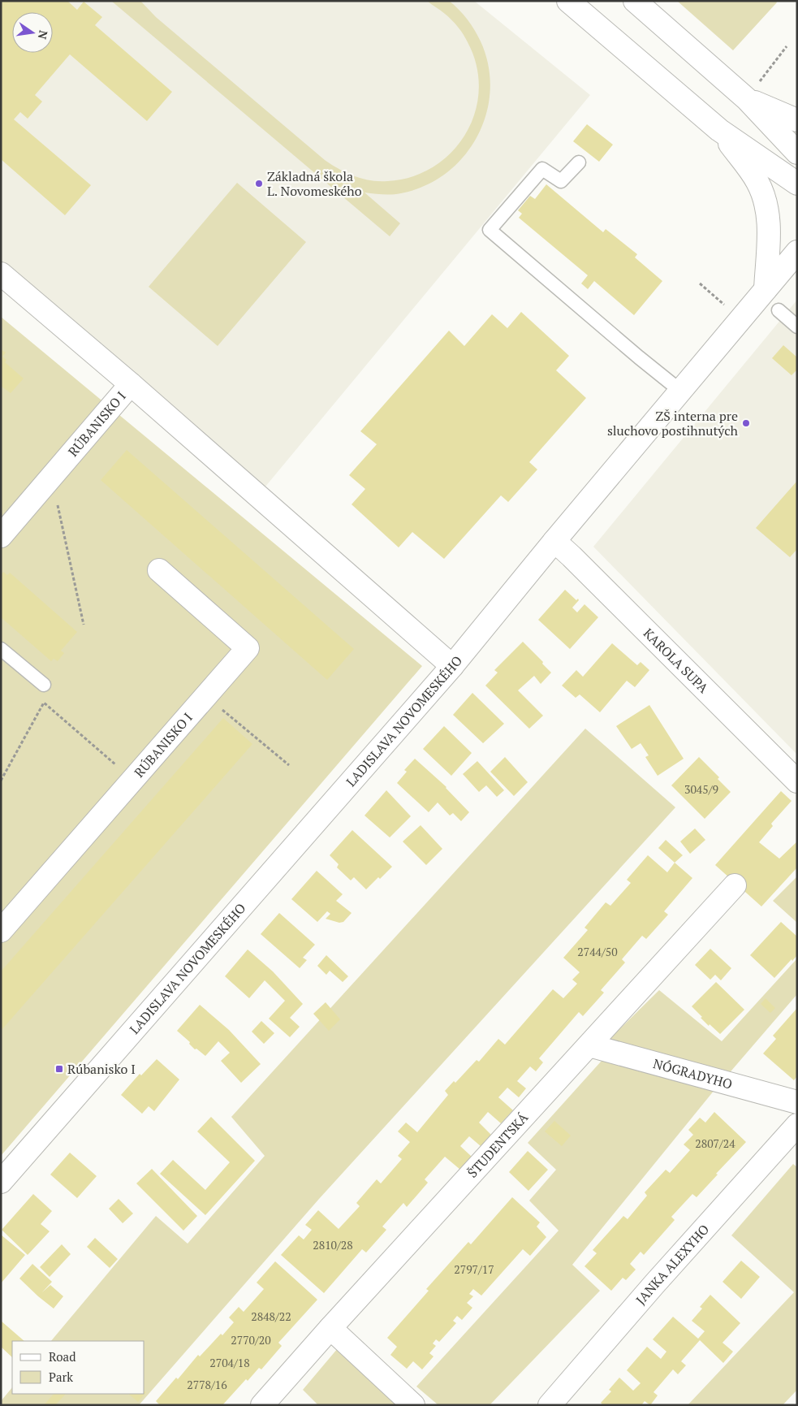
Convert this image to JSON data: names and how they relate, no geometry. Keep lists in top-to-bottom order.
{
  "streets": {
    "street": [
      "RÚBANISKO I",
      "KAROLA SUPA",
      "LADISLAVA NOVOMESKÉHO",
      "NÓGRADYHO",
      "ŠTUDENTSKÁ",
      "JANKA ALEXYHO"
    ]
  },
  "crossings": [
    ["RÚBANISKO I", "LADISLAVA NOVOMESKÉHO"],
    ["KAROLA SUPA", "LADISLAVA NOVOMESKÉHO"],
    ["NÓGRADYHO", "ŠTUDENTSKÁ"]
  ],
  "places": {
    "other": ["Základná škola L. Novomeského", "ZŠ interna pre sluchovo postihnutých"],
    "transit": ["Rúbanisko I"]
  },
  "house_numbers": [
    "3045/9",
    "2744/50",
    "2807/24",
    "2810/28",
    "2797/17",
    "2848/22",
    "2770/20",
    "2704/18",
    "2778/16"
  ],
  "legend": ["Road", "Park"],
  "north": "right"
}
